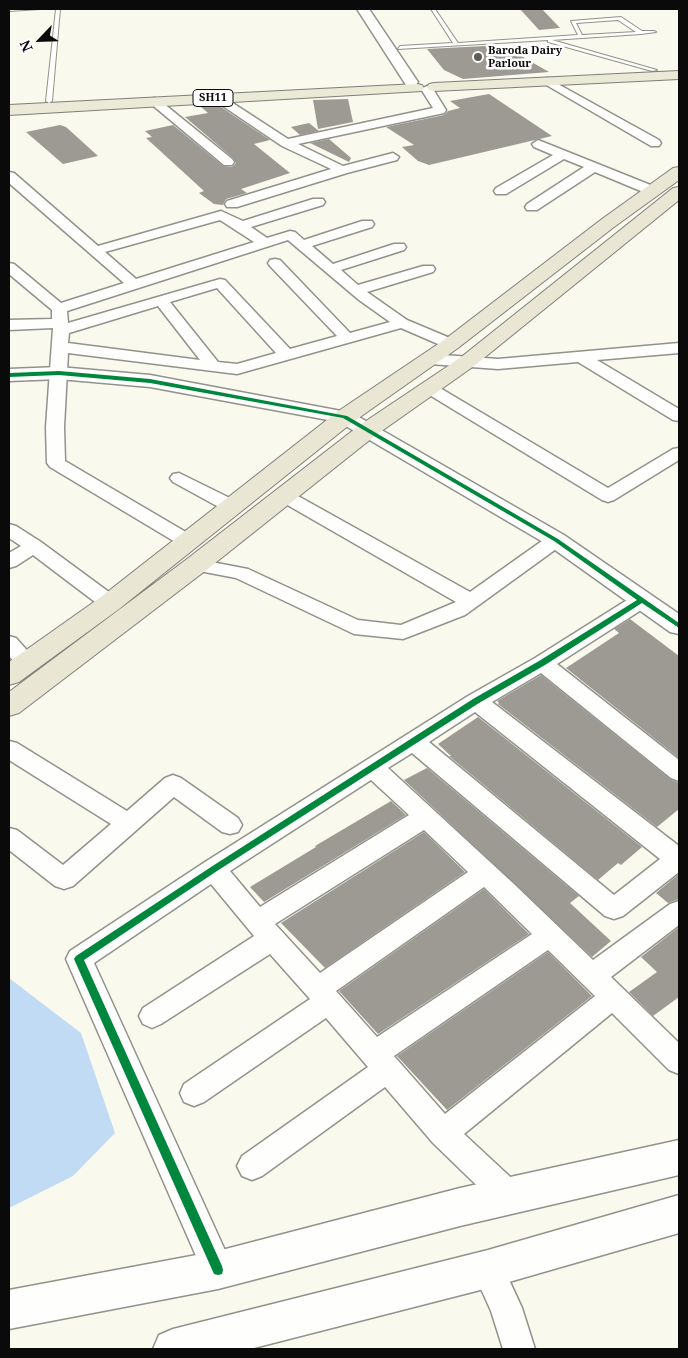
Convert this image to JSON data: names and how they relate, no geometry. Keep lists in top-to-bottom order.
{
  "streets": {
    "main road": ["SH11"]
  },
  "places": ["Baroda Dairy Parlour"],
  "north": "bottom left"
}
